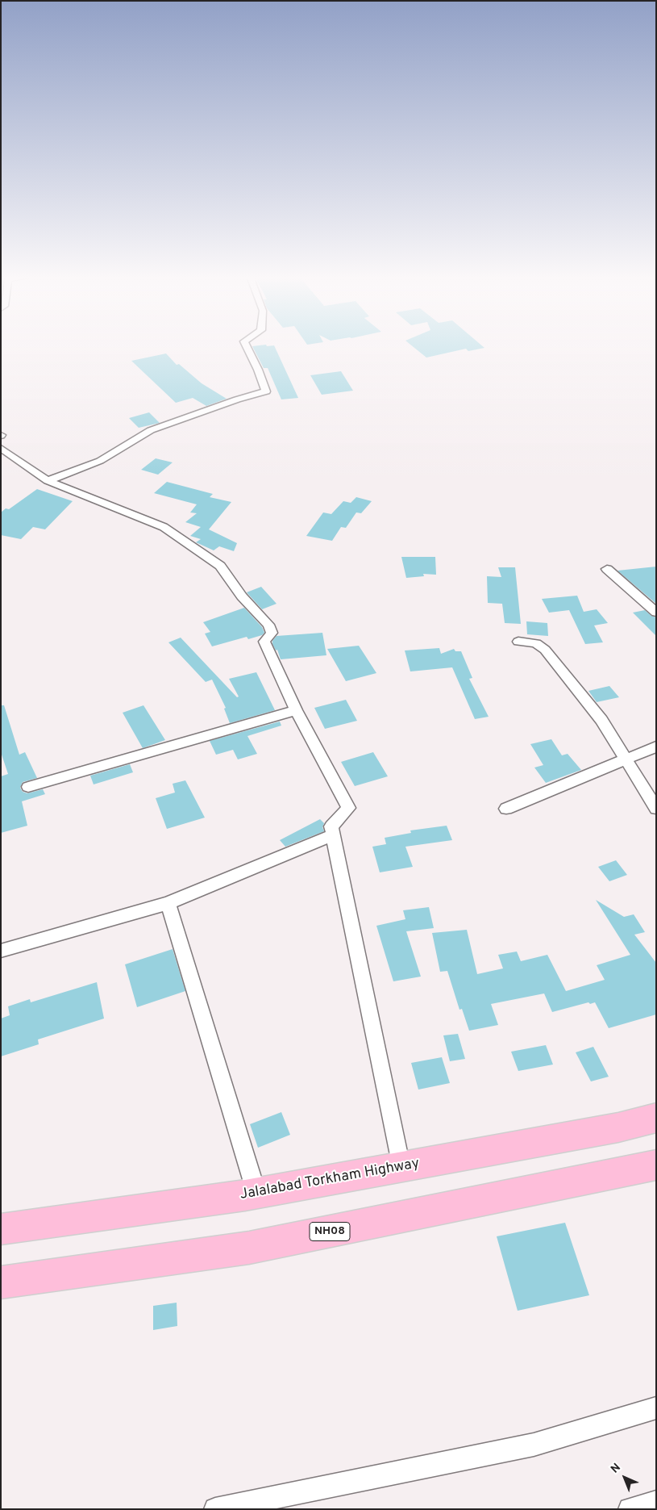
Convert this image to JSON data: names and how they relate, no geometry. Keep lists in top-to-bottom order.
{
  "streets": {
    "highway": ["Jalalabad Torkham Highway", "NH08"]
  },
  "north": "top left"
}
